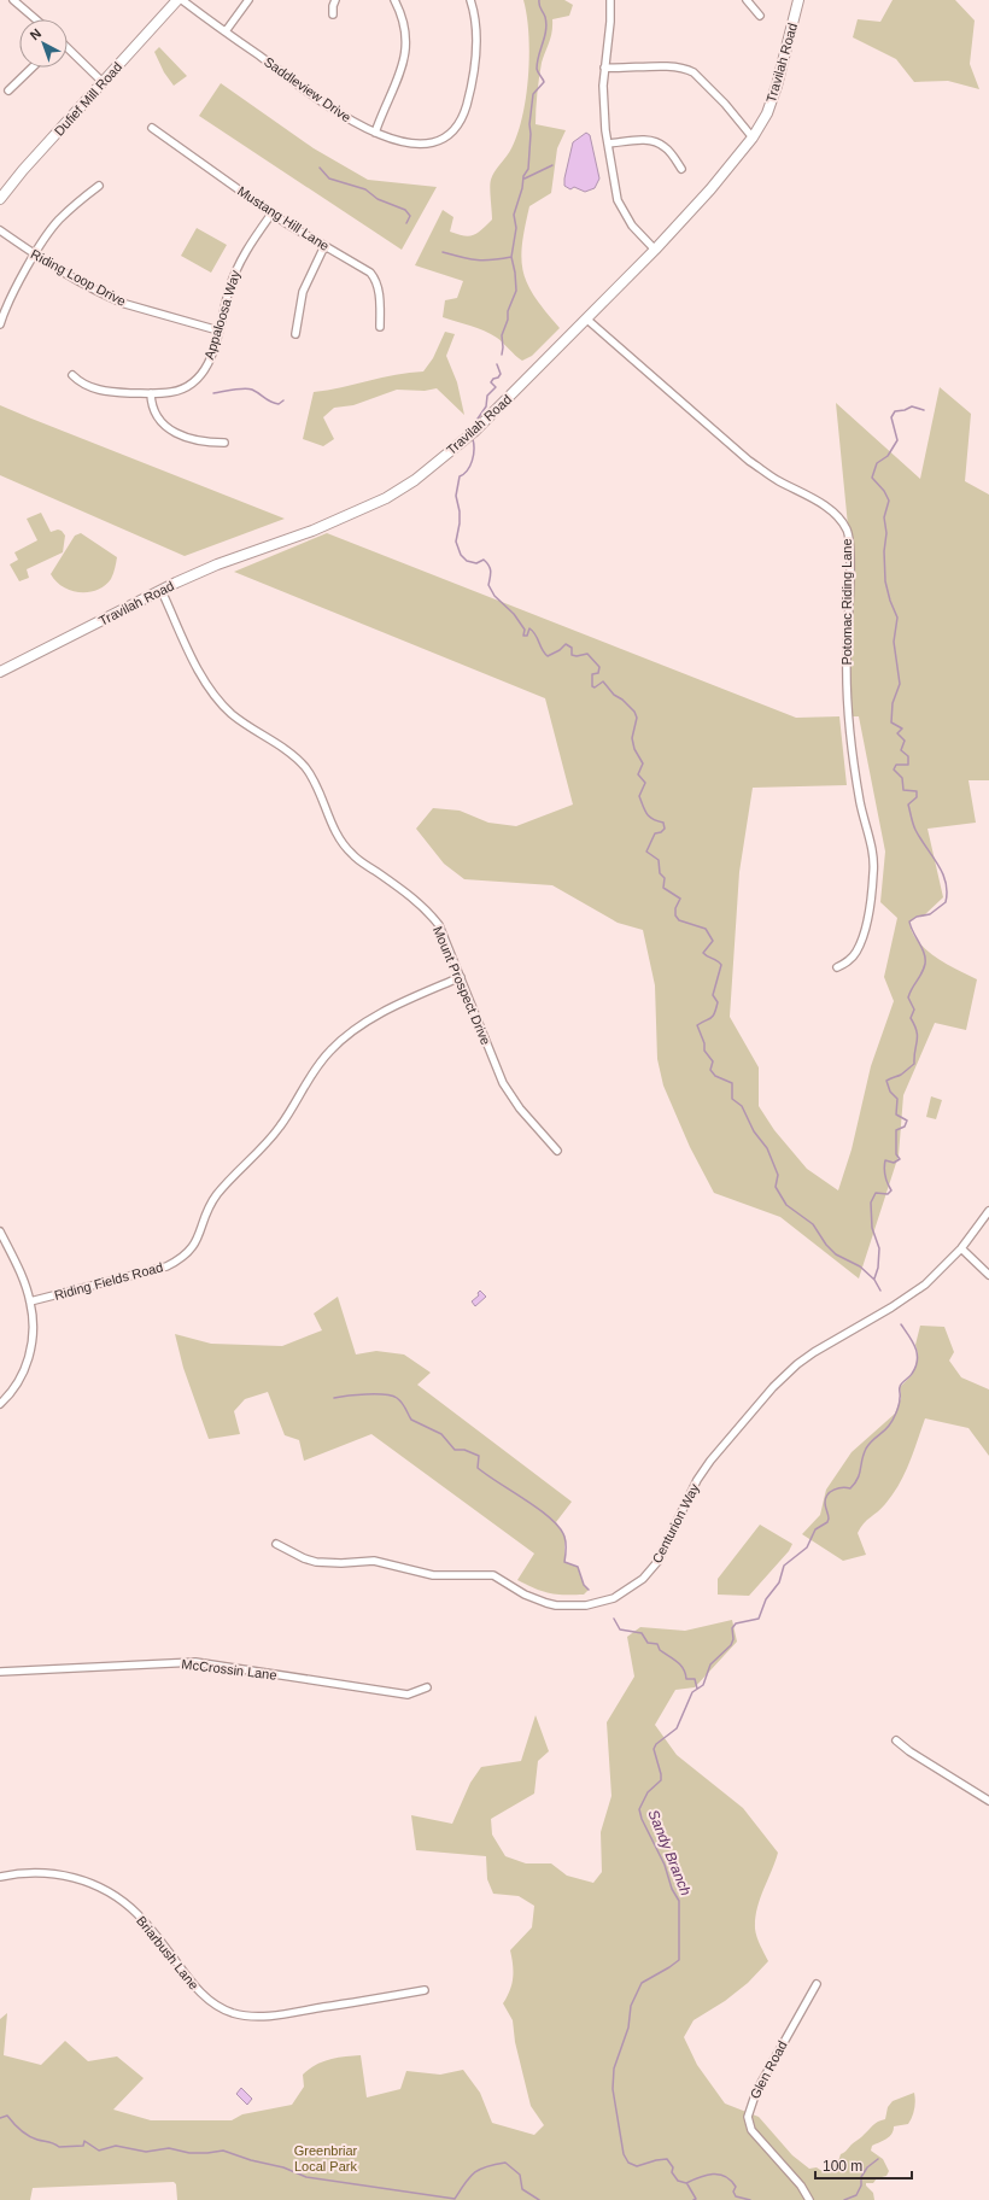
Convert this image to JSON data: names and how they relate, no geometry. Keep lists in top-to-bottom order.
{
  "streets": {
    "main road": ["Travilah Road", "Dufief Mill Road"],
    "street": [
      "Saddleview Drive",
      "Mustang Hill Lane",
      "Riding Loop Drive",
      "Appaloosa Way",
      "Potomac Riding Lane",
      "Mount Prospect Drive",
      "Riding Fields Road",
      "Centurion Way",
      "McCrossin Lane",
      "Briarbush Lane",
      "Glen Road"
    ]
  },
  "crossings": [
    ["Travilah Road", "Potomac Riding Lane"],
    ["Travilah Road", "Mount Prospect Drive"],
    ["Mustang Hill Lane", "Appaloosa Way"],
    ["Riding Loop Drive", "Appaloosa Way"],
    ["Mount Prospect Drive", "Riding Fields Road"]
  ],
  "water": ["Sandy Branch"],
  "parks": ["Greenbriar Local Park"],
  "scale_bar": "100 m",
  "north": "top left"
}
